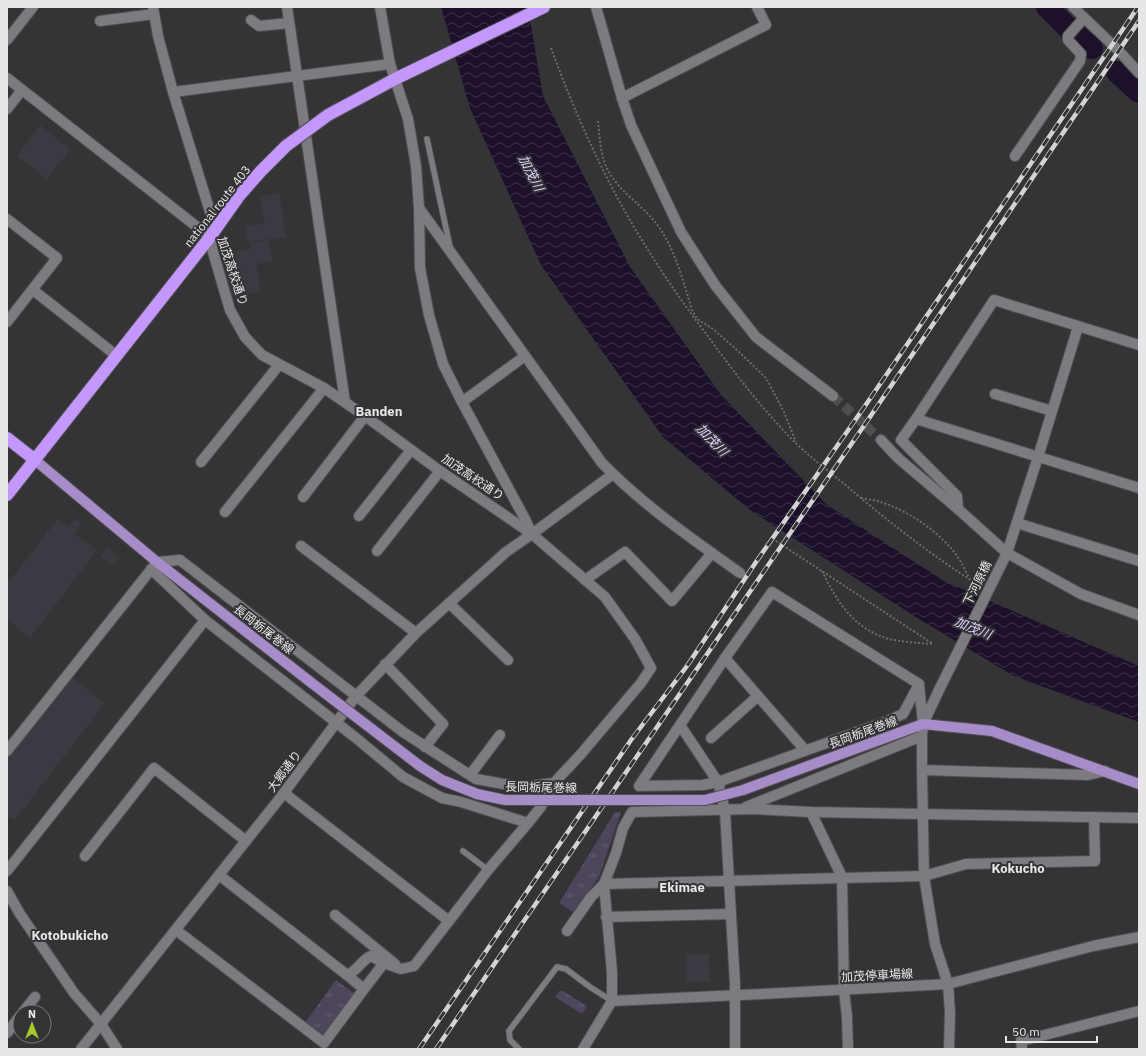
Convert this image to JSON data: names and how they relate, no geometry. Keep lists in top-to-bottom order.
{
  "streets": {
    "highway": ["national route 403"],
    "main road": ["長岡栃尾巻線"],
    "street": [
      "加茂高校通り",
      "下河原橋",
      "大郷通り",
      "加茂停車場線"
    ]
  },
  "crossings": [
    ["national route 403", "加茂高校通り"],
    ["national route 403", "長岡栃尾巻線"],
    ["加茂高校通り", "大郷通り"],
    ["下河原橋", "長岡栃尾巻線"]
  ],
  "districts": [
    "Banden",
    "Kokucho",
    "Ekimae",
    "Kotobukicho"
  ],
  "water": ["加茂川"],
  "scale_bar": "50 m",
  "north": "top"
}
